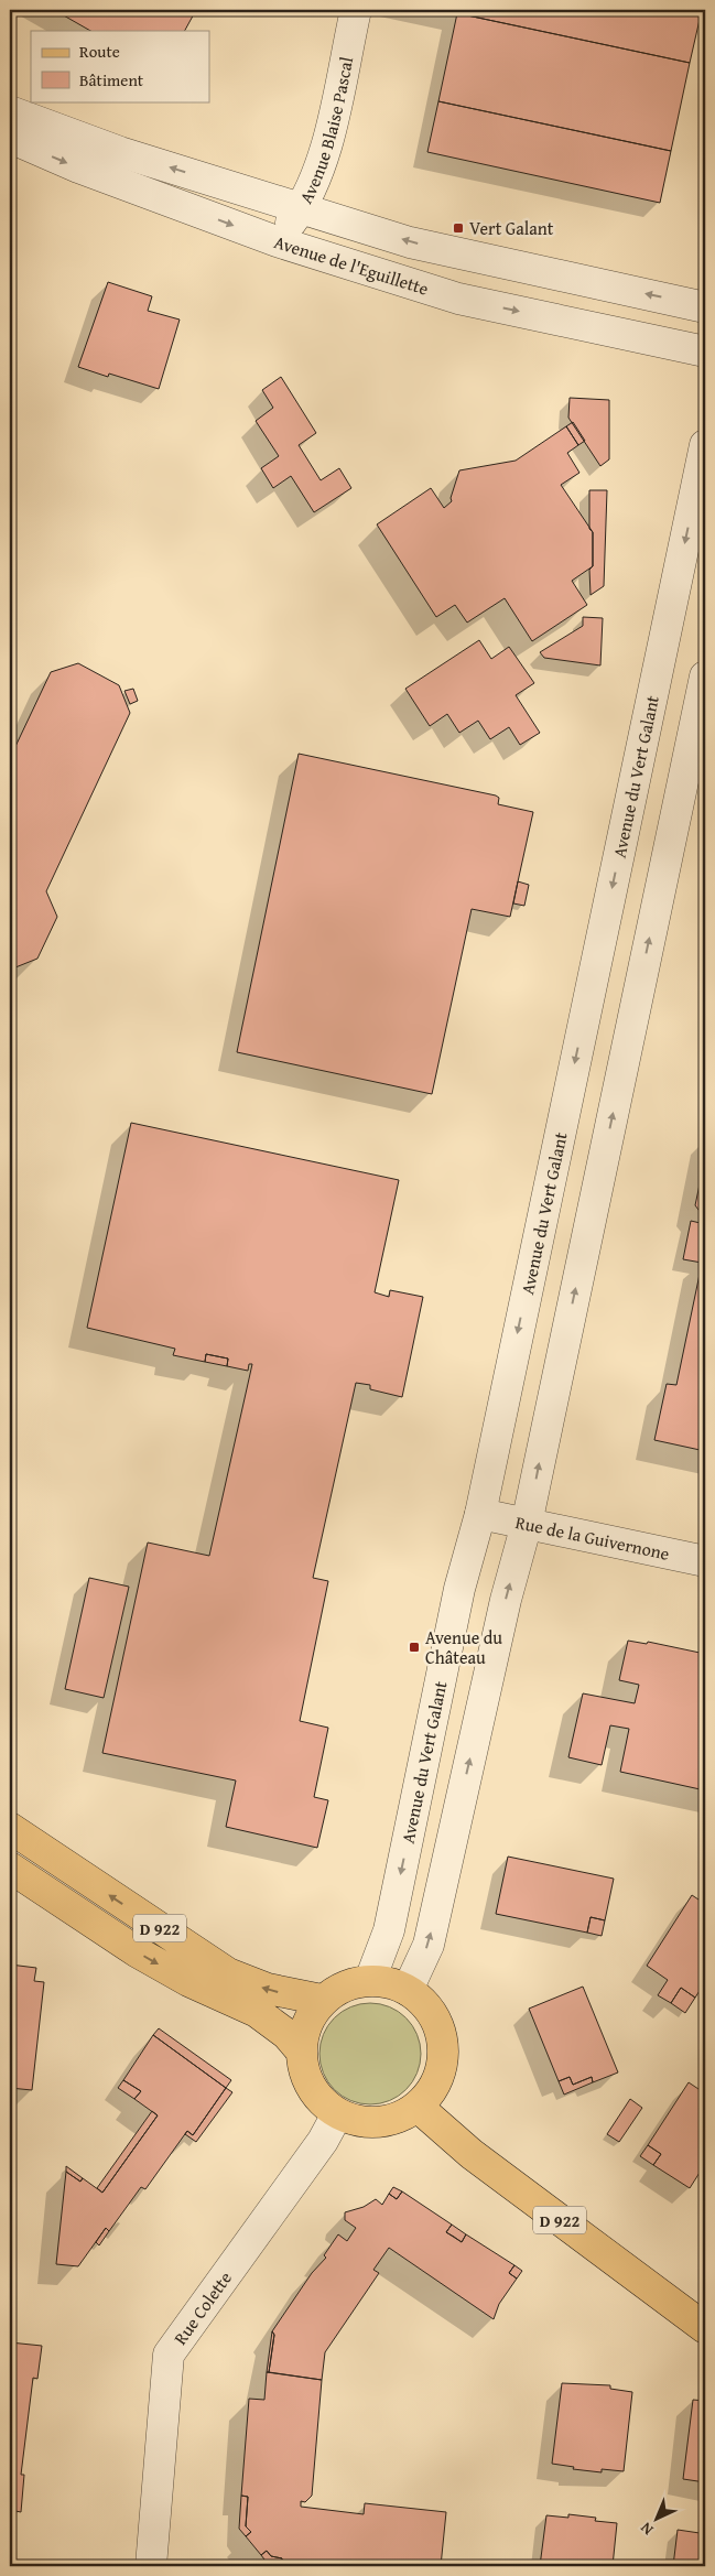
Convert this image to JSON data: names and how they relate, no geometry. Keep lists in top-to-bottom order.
{
  "streets": {
    "main road": ["D 922"],
    "street": [
      "Avenue Blaise Pascal",
      "Avenue de l'Eguillette",
      "Avenue du Vert Galant",
      "Rue de la Guivernone",
      "Rue Colette"
    ]
  },
  "crossings": [
    ["Avenue Blaise Pascal", "Avenue de l'Eguillette"],
    ["Avenue du Vert Galant", "Rue de la Guivernone"],
    ["Avenue du Vert Galant", "D 922"],
    ["Avenue du Vert Galant", "Rue Colette"],
    ["D 922", "Rue Colette"]
  ],
  "places": {
    "transit": ["Vert Galant", "Avenue du Château"]
  },
  "legend": ["Route", "Bâtiment"],
  "north": "bottom left"
}
